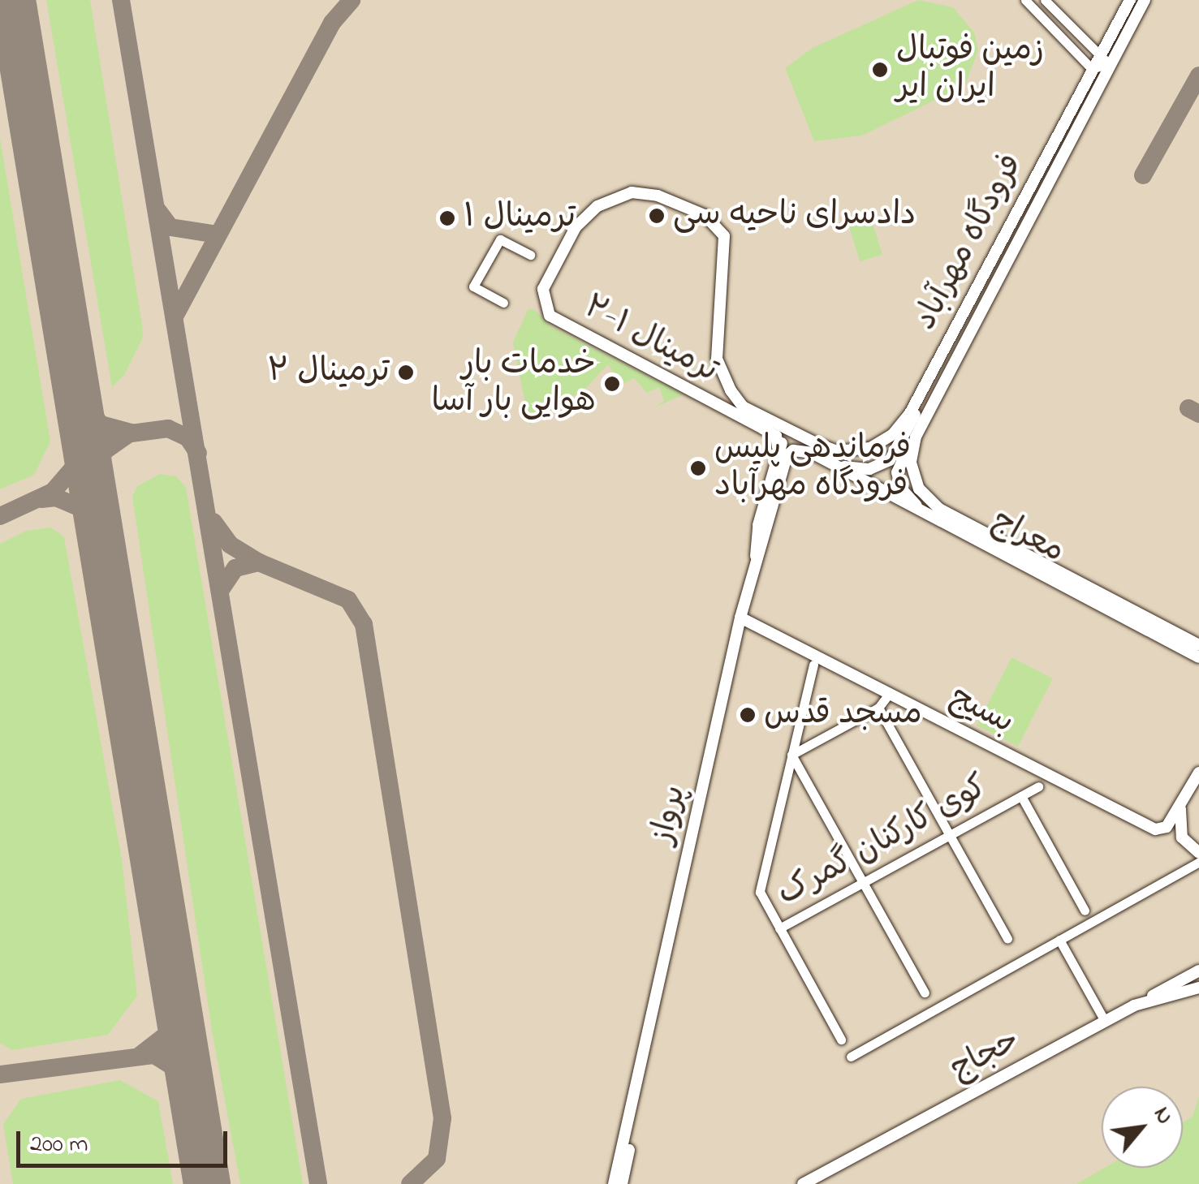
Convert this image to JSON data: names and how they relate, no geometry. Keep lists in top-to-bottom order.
{
  "streets": {
    "main road": [
      "فرودگاه مهرآباد",
      "ترمینال ۱-۲",
      "معراج",
      "بسیج",
      "پرواز",
      "حجاج"
    ],
    "street": ["کوی کارکنان گمرک"]
  },
  "crossings": [
    ["فرودگاه مهرآباد", "معراج"],
    ["معراج", "پرواز"],
    ["بسیج", "پرواز"]
  ],
  "places": [
    "زمین فوتبال ایران ایر",
    "دادسرای ناحیه سی",
    "ترمینال ۱",
    "ترمینال ۲",
    "خدمات بار هوایی بار آسا",
    "فرماندهی پلیس فرودگاه مهرآباد",
    "مسجد قدس"
  ],
  "scale_bar": "200 m",
  "north": "top right"
}
